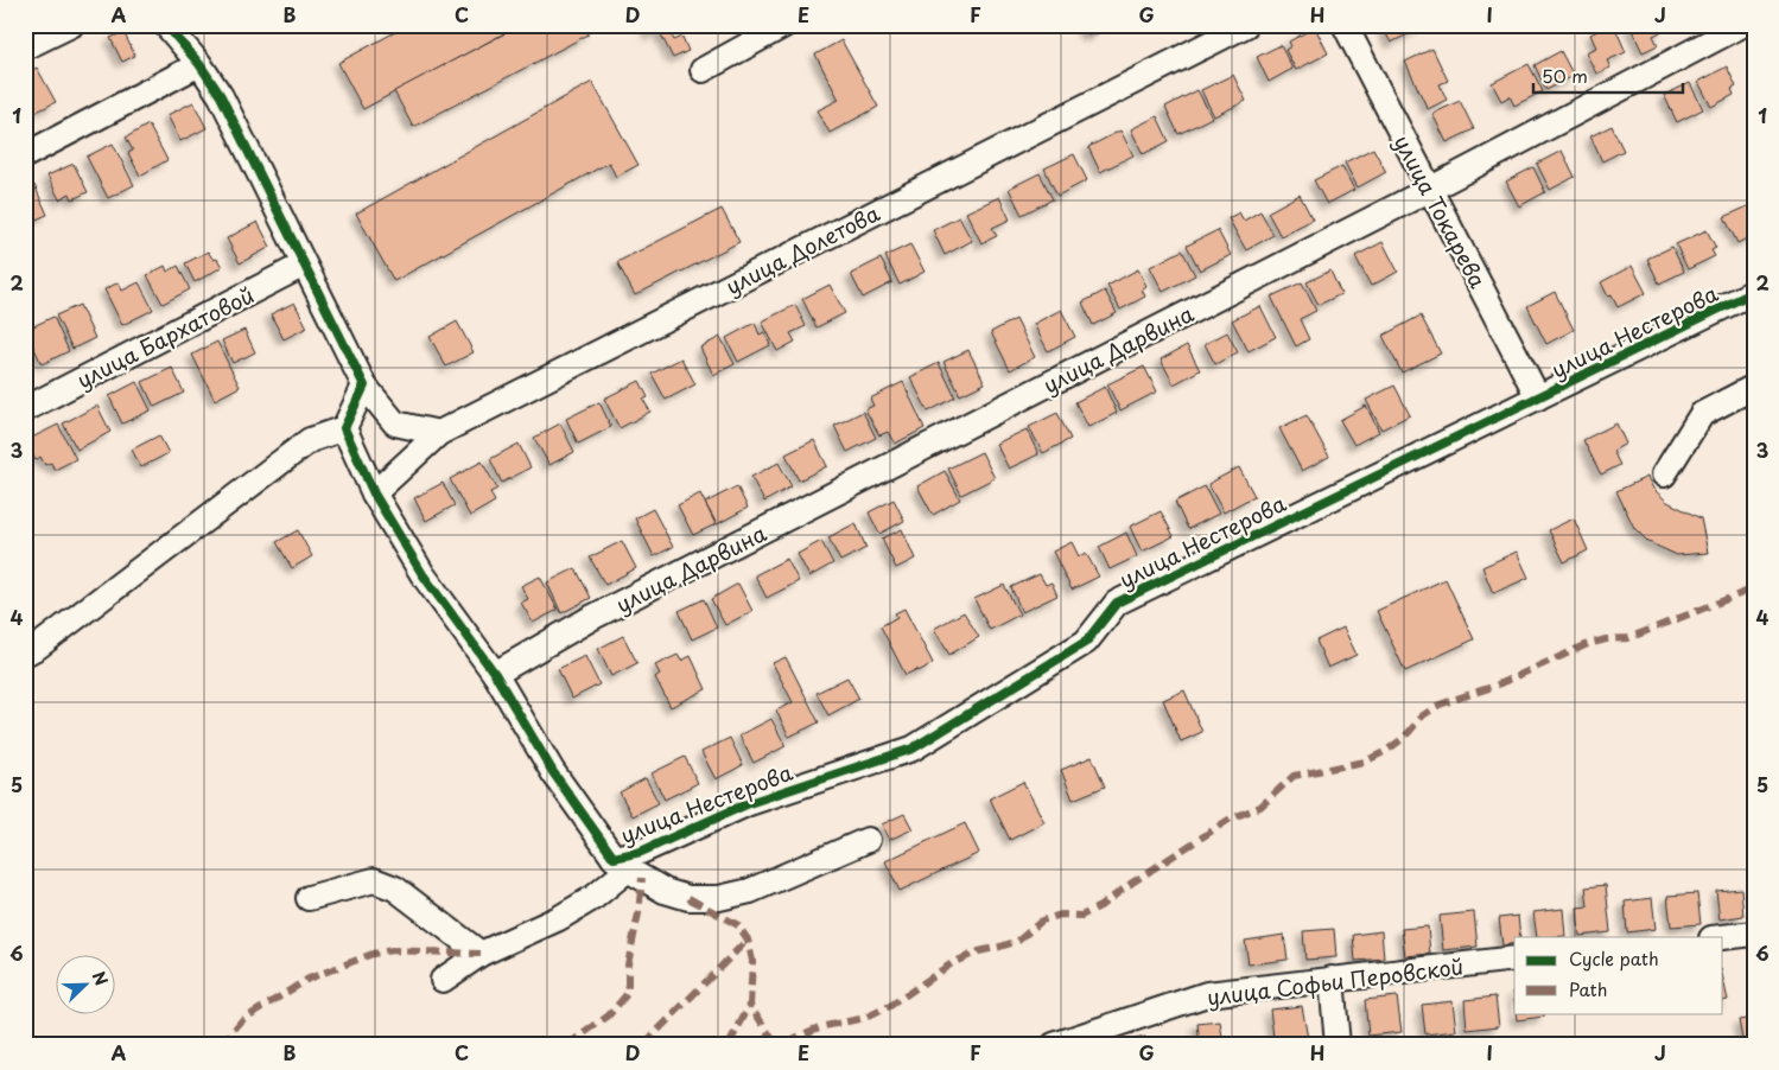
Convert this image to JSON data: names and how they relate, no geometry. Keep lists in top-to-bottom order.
{
  "streets": {
    "street": [
      "улица Токарева",
      "улица Долетова",
      "улица Нестерова",
      "улица Бархатовой",
      "улица Дарвина",
      "улица Софьи Перовской"
    ]
  },
  "crossings": [
    ["улица Токарева", "улица Нестерова"],
    ["улица Токарева", "улица Дарвина"]
  ],
  "legend": ["Cycle path", "Path"],
  "scale_bar": "50 m",
  "north": "top right",
  "grid": {
    "columns": [
      "A",
      "B",
      "C",
      "D",
      "E",
      "F",
      "G",
      "H",
      "I",
      "J"
    ],
    "rows": [
      "1",
      "2",
      "3",
      "4",
      "5",
      "6"
    ]
  }
}
